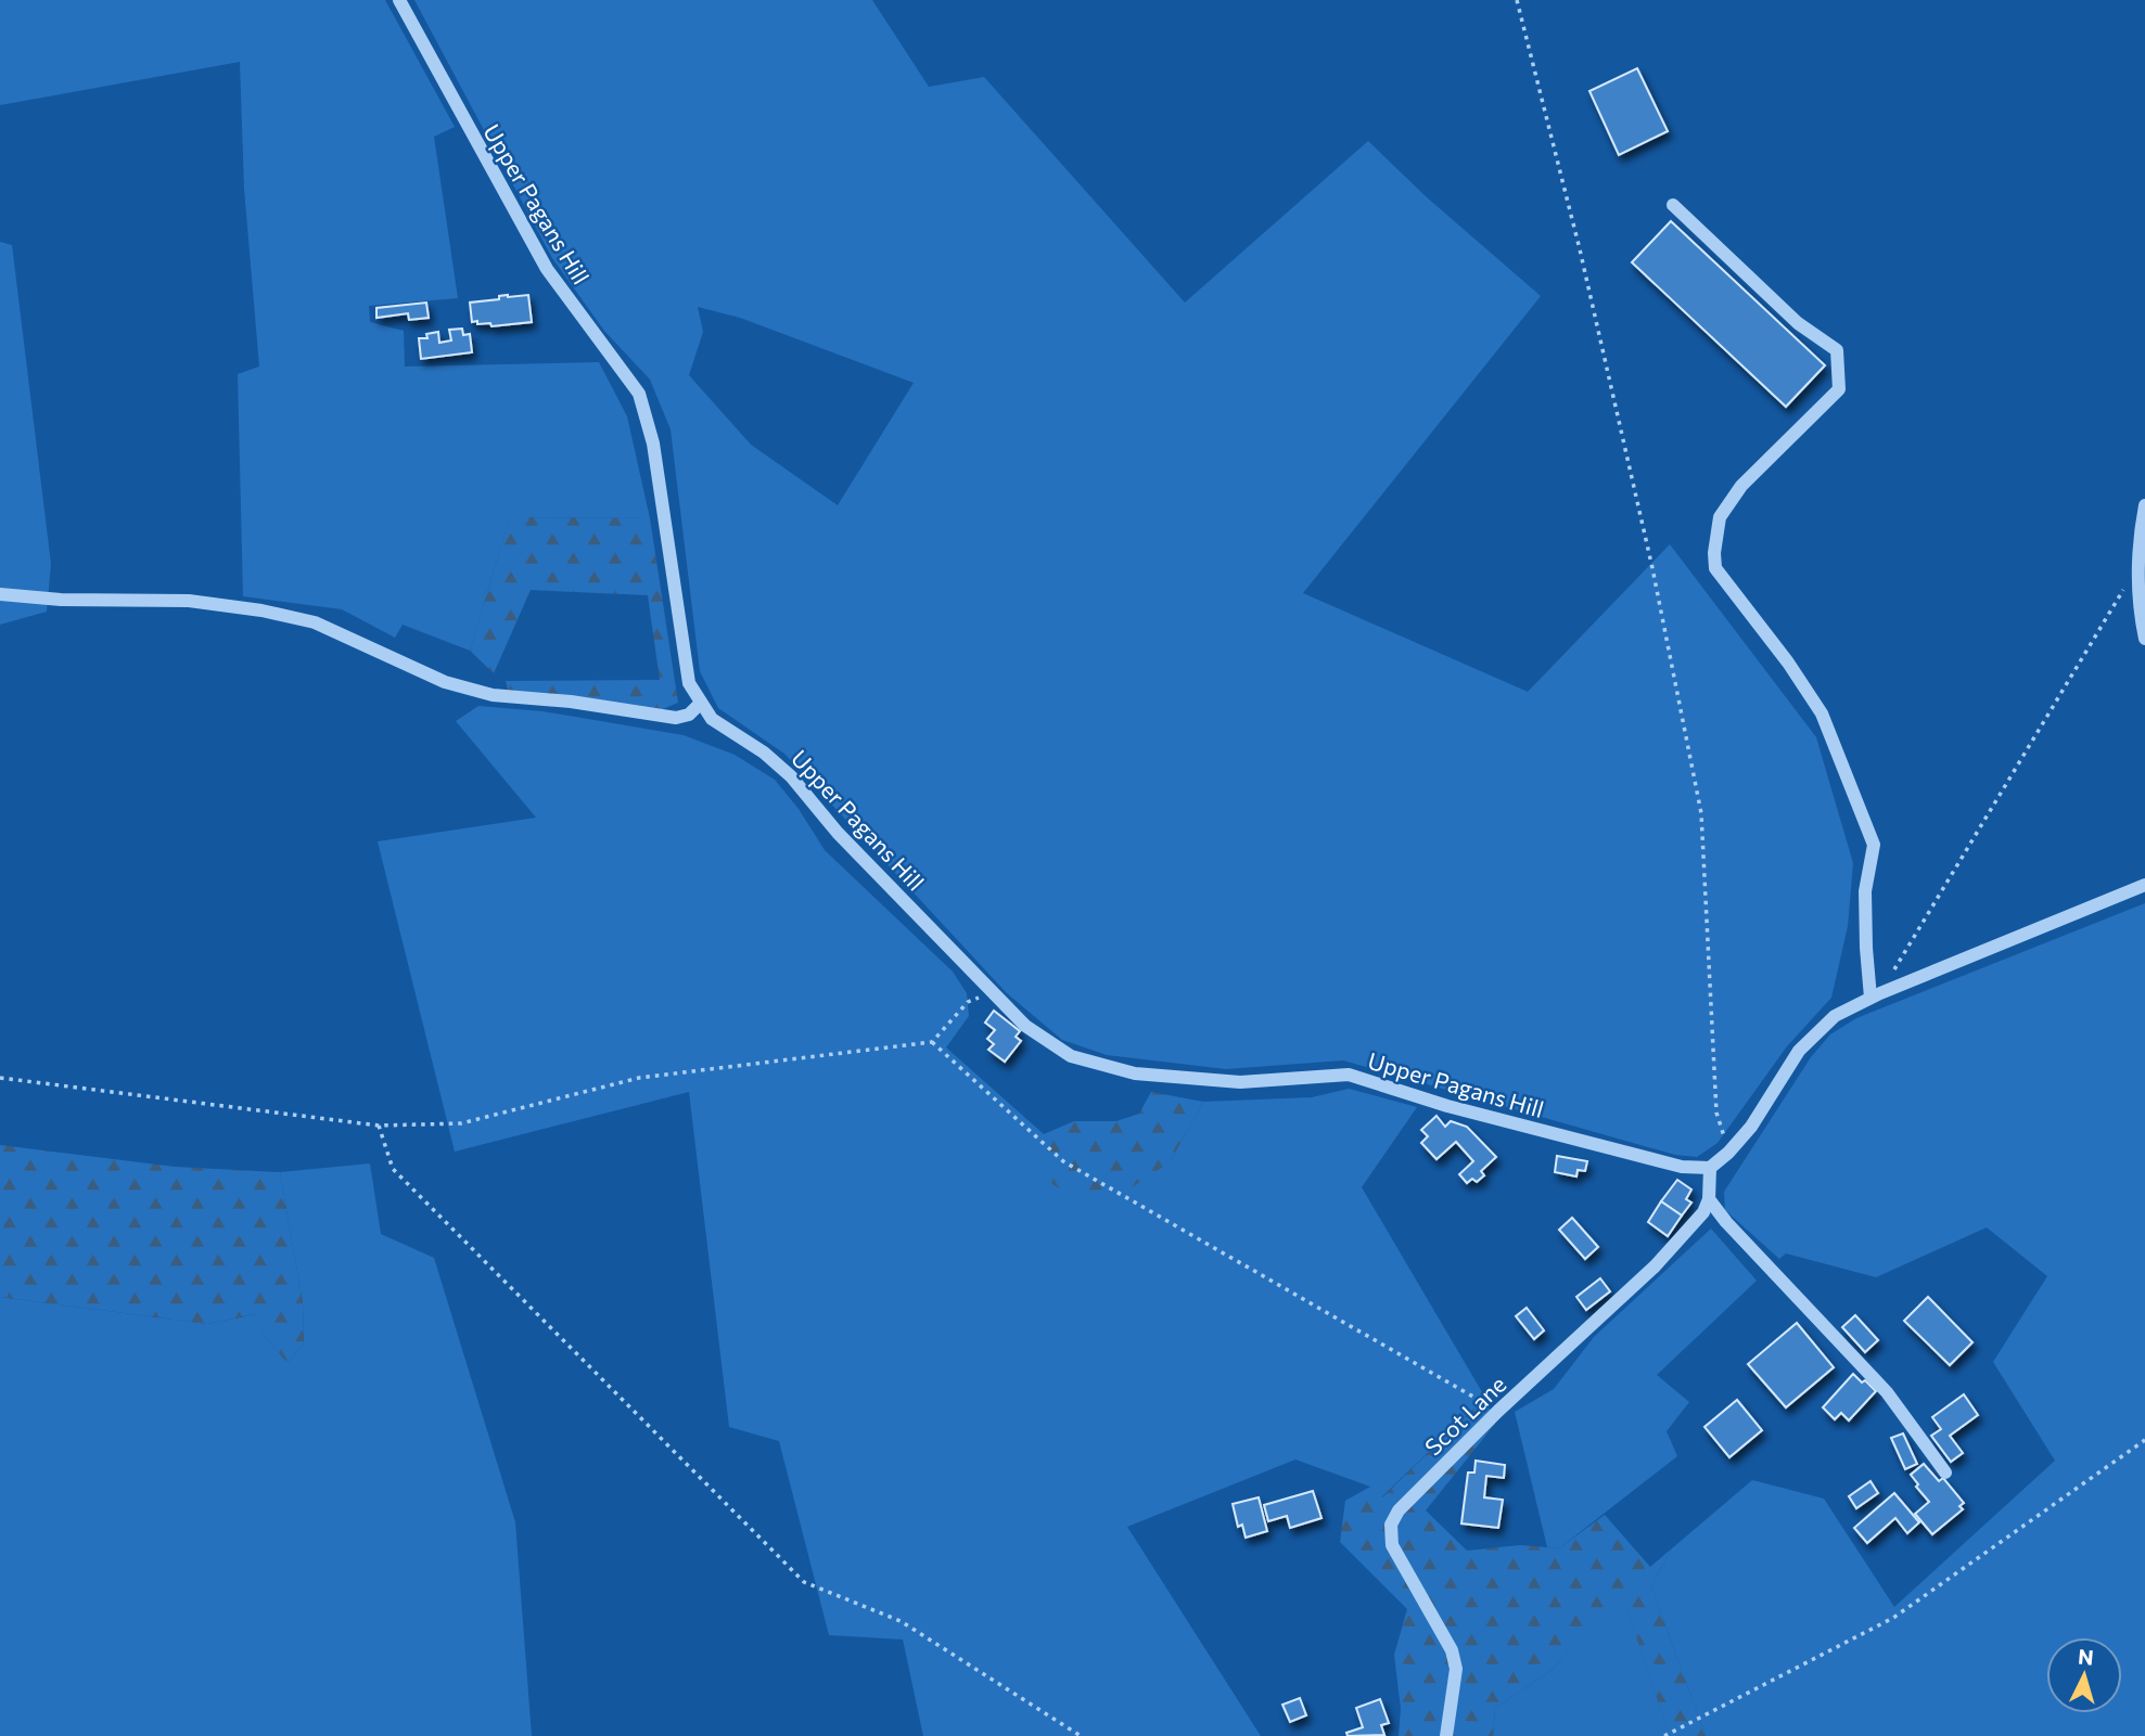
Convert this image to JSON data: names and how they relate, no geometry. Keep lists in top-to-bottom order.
{
  "streets": {
    "street": ["Upper Pagans Hill", "Scot Lane"]
  },
  "north": "top"
}
